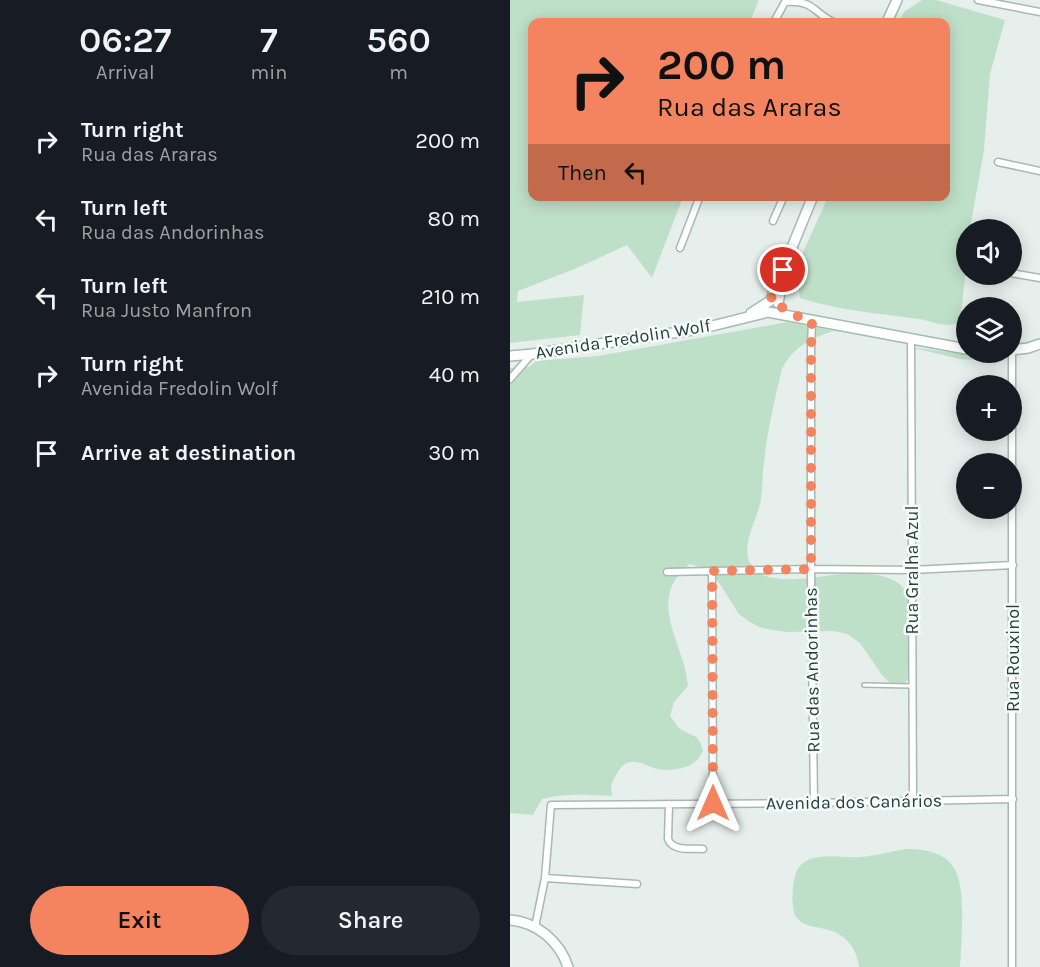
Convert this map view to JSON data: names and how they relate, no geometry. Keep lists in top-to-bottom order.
{
  "streets": {
    "main road": ["Avenida Fredolin Wolf"],
    "street": [
      "Rua Gralha Azul",
      "Rua Rouxinol",
      "Rua das Andorinhas",
      "Avenida dos Canários"
    ]
  },
  "crossings": [
    ["Rua Gralha Azul", "Avenida dos Canários"],
    ["Rua Rouxinol", "Avenida dos Canários"],
    ["Rua das Andorinhas", "Avenida dos Canários"]
  ],
  "page": {
    "eta": [
      "06:27",
      "Arrival",
      "7",
      "min",
      "560",
      "m"
    ],
    "turn": ["200 m", "Rua das Araras"],
    "list": [
      {
        "name": "Turn right",
        "note": "Rua das Araras",
        "value": "200 m"
      },
      {
        "name": "Turn left",
        "note": "Rua das Andorinhas",
        "value": "80 m"
      },
      {
        "name": "Turn left",
        "note": "Rua Justo Manfron",
        "value": "210 m"
      },
      {
        "name": "Turn right",
        "note": "Avenida Fredolin Wolf",
        "value": "40 m"
      },
      {
        "name": "Arrive at destination",
        "value": "30 m"
      }
    ],
    "then": "Then",
    "map_buttons": ["+", "−"],
    "buttons": ["Exit", "Share"]
  }
}
